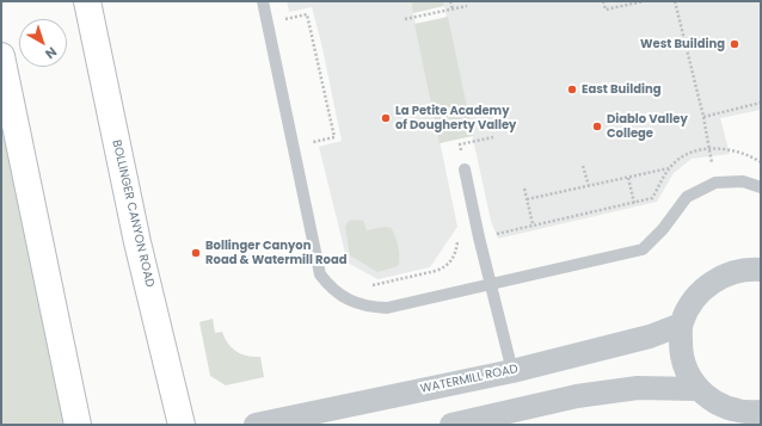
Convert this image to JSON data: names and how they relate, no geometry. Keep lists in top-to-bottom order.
{
  "streets": {
    "main road": ["BOLLINGER CANYON ROAD"],
    "street": ["WATERMILL ROAD"]
  },
  "places": [
    "West Building",
    "East Building",
    "La Petite Academy of Dougherty Valley",
    "Diablo Valley College",
    "Bollinger Canyon Road & Watermill Road"
  ],
  "north": "bottom right"
}
